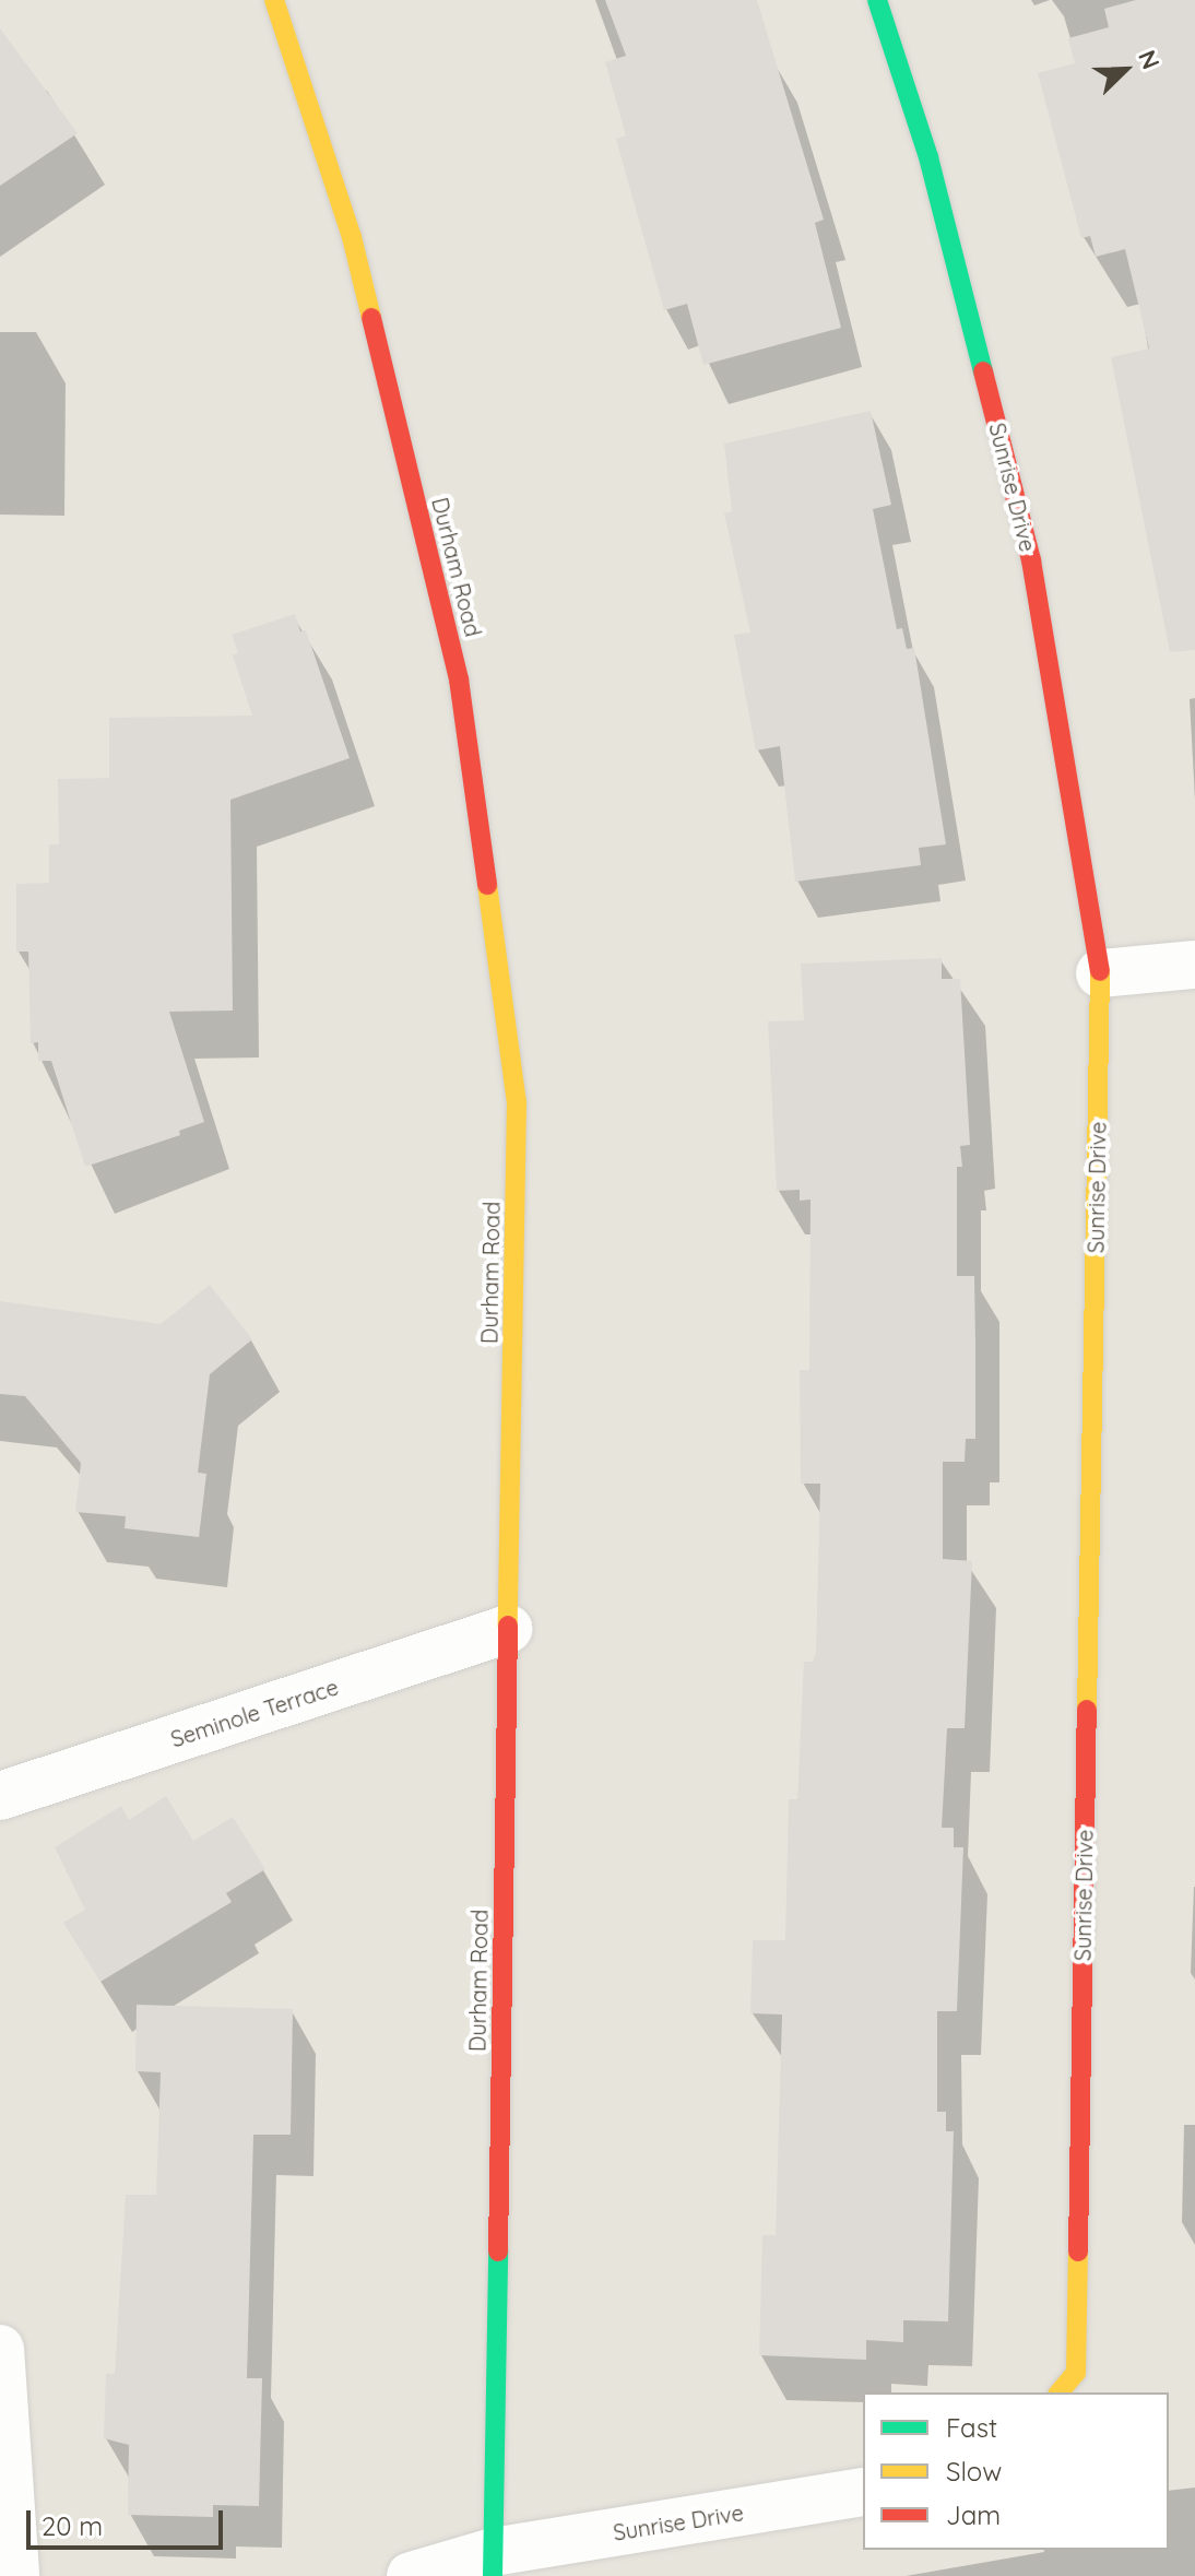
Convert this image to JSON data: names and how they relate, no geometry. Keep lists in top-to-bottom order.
{
  "streets": {
    "main road": ["Sunrise Drive", "Durham Road"],
    "street": ["Seminole Terrace"]
  },
  "crossings": [
    ["Sunrise Drive", "Durham Road"],
    ["Durham Road", "Seminole Terrace"]
  ],
  "legend": ["Fast", "Slow", "Jam"],
  "scale_bar": "20 m",
  "north": "top right"
}
